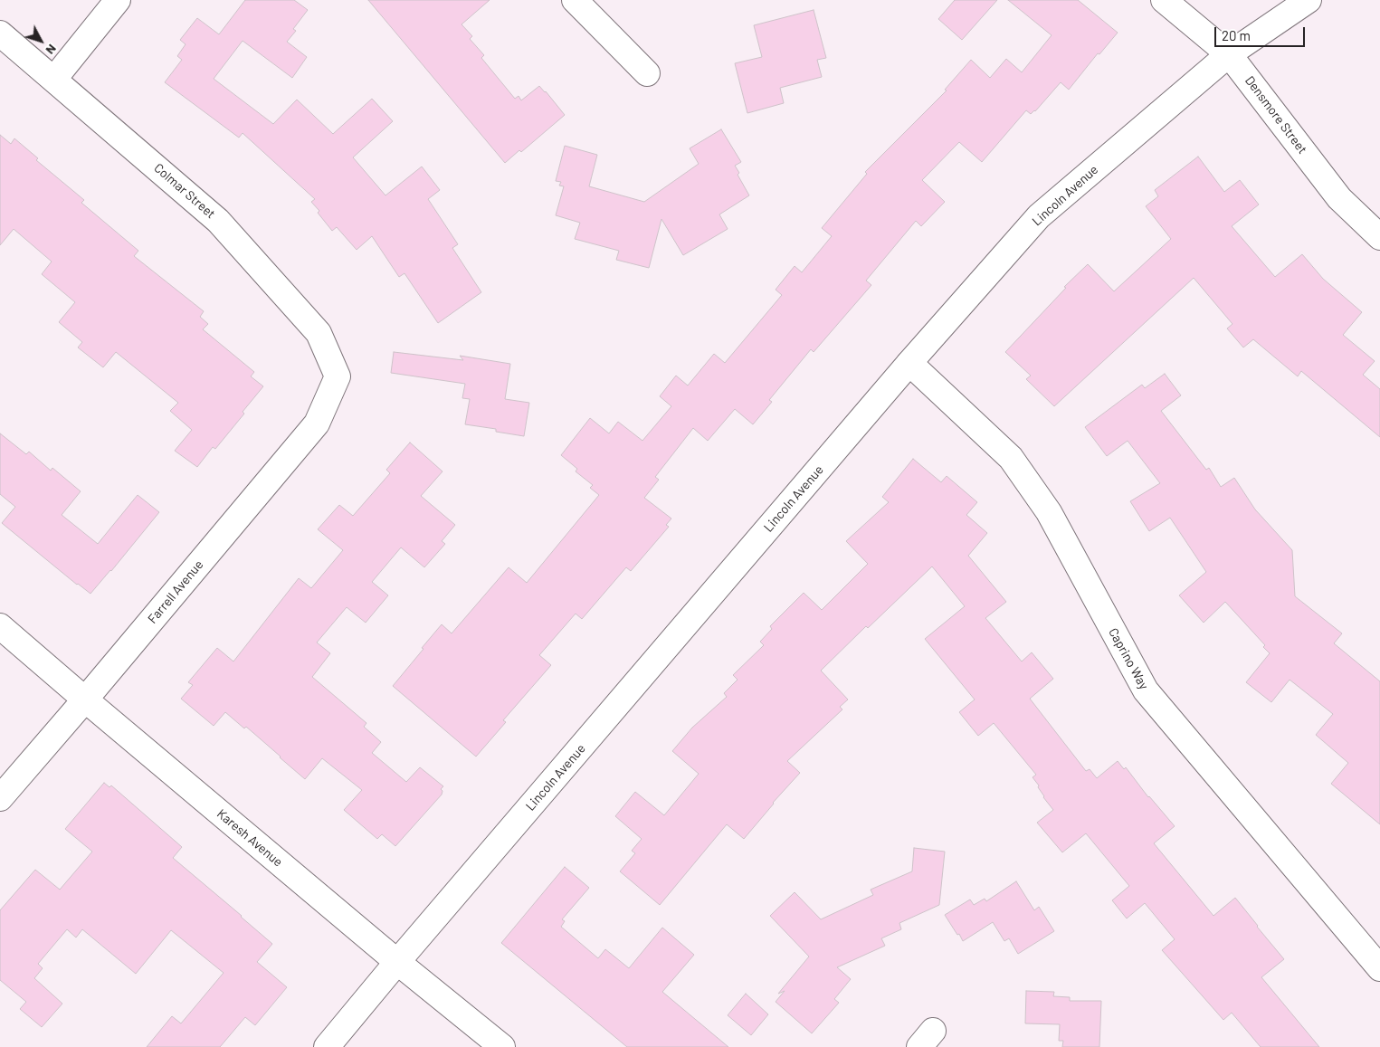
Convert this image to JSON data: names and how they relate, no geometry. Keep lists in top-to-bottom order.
{
  "streets": {
    "street": [
      "Densmore Street",
      "Colmar Street",
      "Lincoln Avenue",
      "Farrell Avenue",
      "Caprino Way",
      "Karesh Avenue"
    ]
  },
  "crossings": [
    ["Densmore Street", "Lincoln Avenue"],
    ["Colmar Street", "Farrell Avenue"],
    ["Lincoln Avenue", "Caprino Way"],
    ["Lincoln Avenue", "Karesh Avenue"],
    ["Farrell Avenue", "Karesh Avenue"]
  ],
  "scale_bar": "20 m",
  "north": "bottom right"
}
